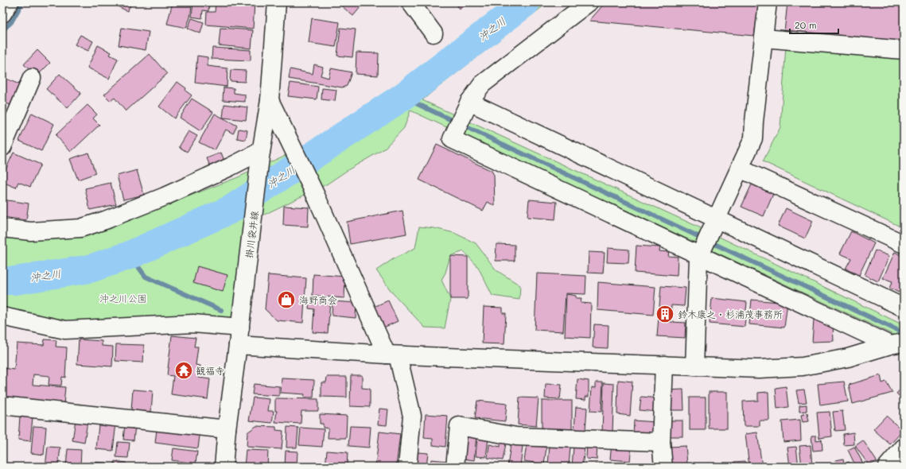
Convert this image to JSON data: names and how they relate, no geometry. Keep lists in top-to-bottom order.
{
  "streets": {
    "street": ["掛川袋井線"]
  },
  "water": ["沖之川"],
  "parks": ["沖之川公園"],
  "places": {
    "shop": ["海野商会"],
    "building": ["鈴木康之・杉浦茂事務所"],
    "temple": ["観福寺"]
  },
  "scale_bar": "20 m"
}
